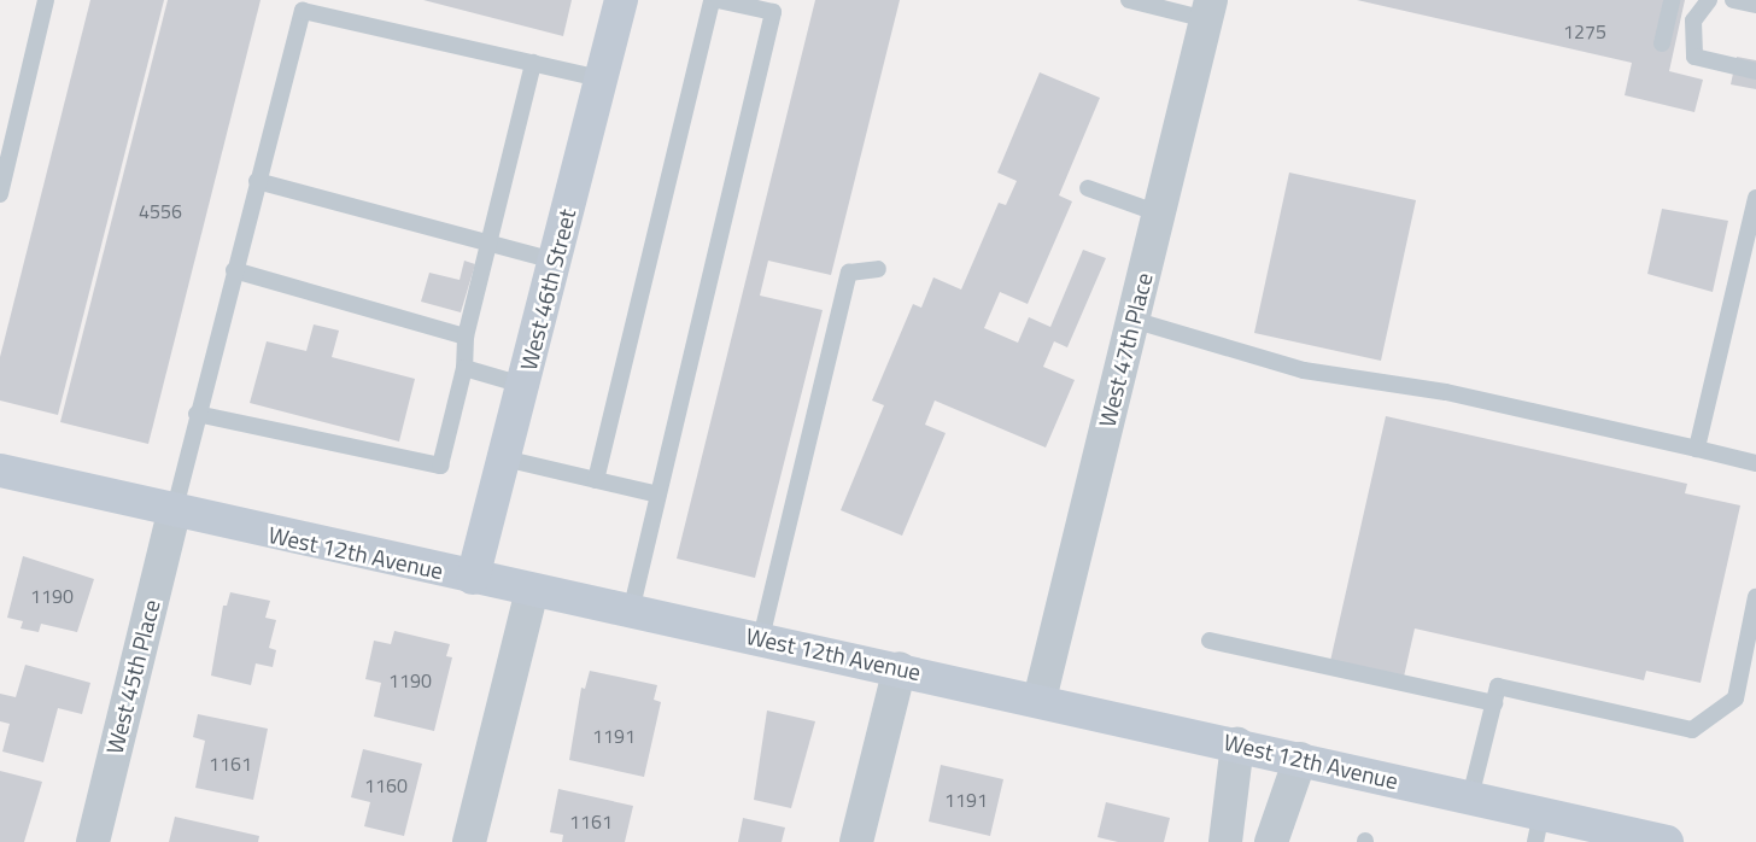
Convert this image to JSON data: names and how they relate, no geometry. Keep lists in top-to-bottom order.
{
  "streets": {
    "main road": ["West 46th Street", "West 12th Avenue"],
    "street": ["West 47th Place", "West 45th Place"]
  },
  "crossings": [
    ["West 46th Street", "West 12th Avenue"],
    ["West 47th Place", "West 12th Avenue"],
    ["West 12th Avenue", "West 45th Place"]
  ],
  "house_numbers": [
    "1275",
    "4556",
    "1190",
    "1190",
    "1191",
    "1161",
    "1160",
    "1191",
    "1161"
  ]
}
